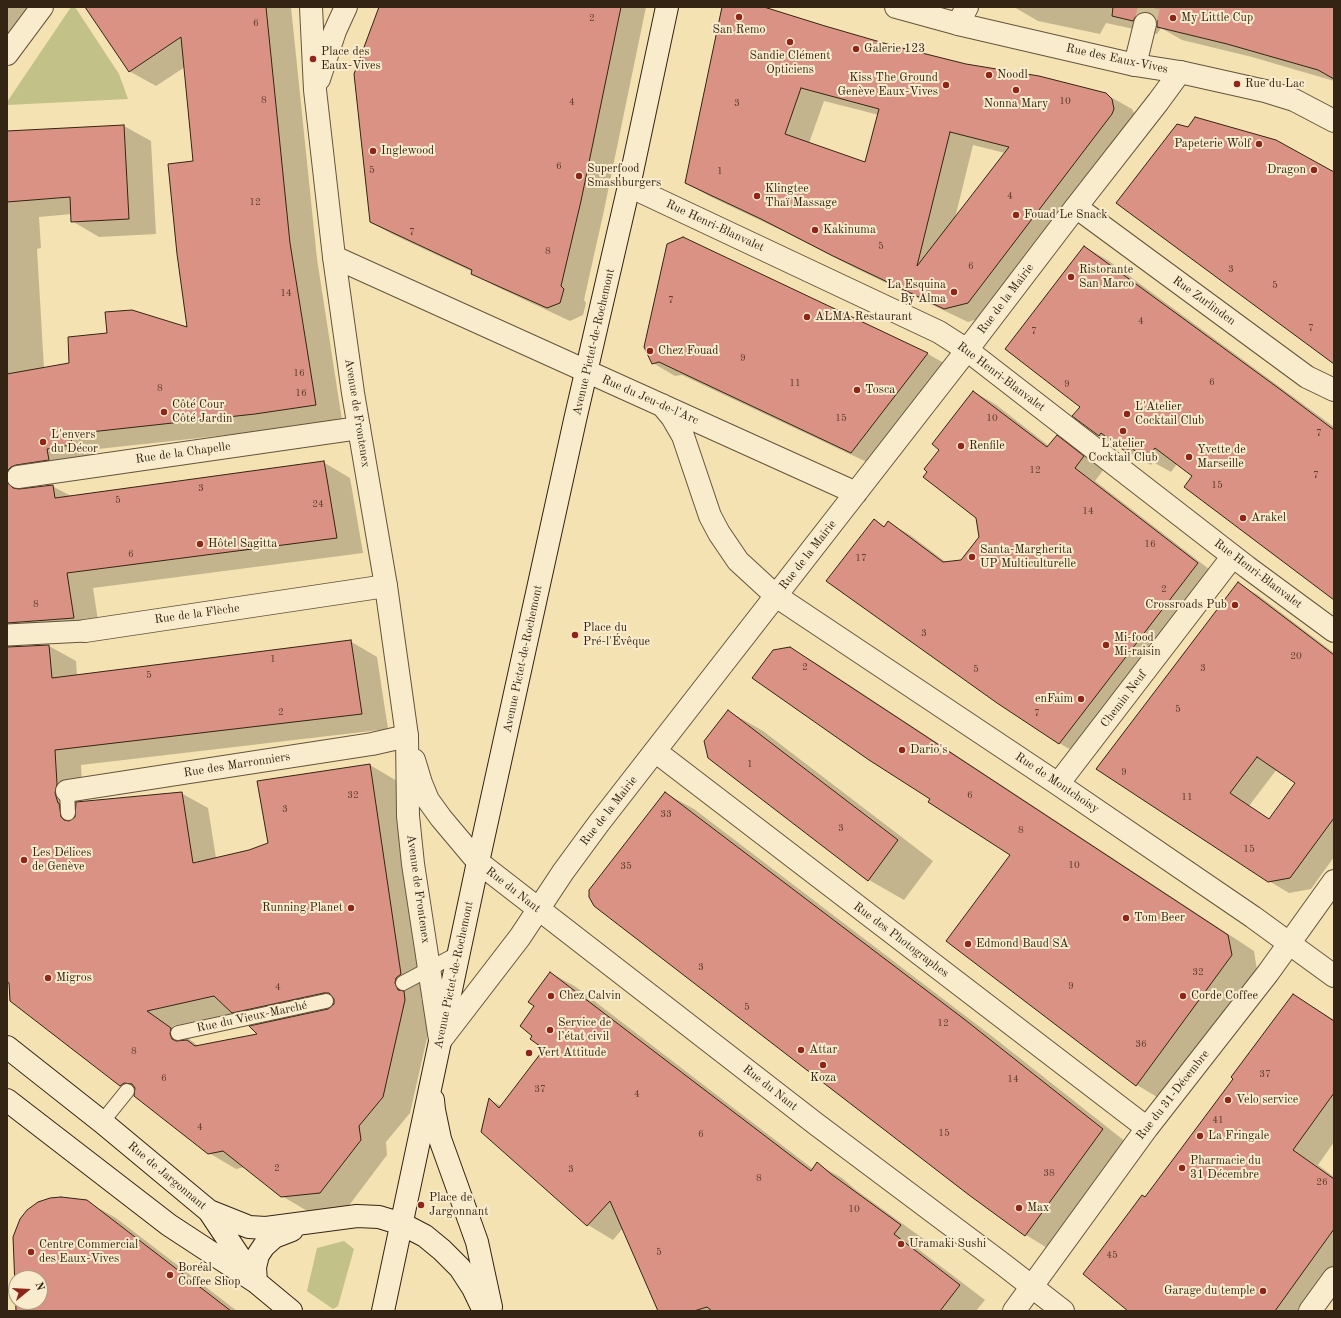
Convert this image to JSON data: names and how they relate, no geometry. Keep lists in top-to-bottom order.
{
  "streets": {
    "street": [
      "Rue des Eaux-Vives",
      "Rue Henri-Blanvalet",
      "Rue de la Mairie",
      "Rue Zurlinden",
      "Avenue Pictet-de-Rochemont",
      "Rue du Jeu-de-l'Arc",
      "Avenue de Frontenex",
      "Rue de la Chapelle",
      "Rue de la Flèche",
      "Chemin Neuf",
      "Rue des Marronniers",
      "Rue de Montchoisy",
      "Rue du Nant",
      "Rue des Photographes",
      "Rue du 31-Décembre",
      "Rue de Jargonnant"
    ],
    "lane": ["Rue du Vieux-Marché"]
  },
  "crossings": [
    ["Rue des Eaux-Vives", "Rue de la Mairie"],
    ["Rue Henri-Blanvalet", "Rue de la Mairie"],
    ["Rue Henri-Blanvalet", "Avenue Pictet-de-Rochemont"],
    ["Rue Henri-Blanvalet", "Chemin Neuf"],
    ["Rue de la Mairie", "Rue Zurlinden"],
    ["Rue de la Mairie", "Avenue Pictet-de-Rochemont"],
    ["Rue de la Mairie", "Rue du Jeu-de-l'Arc"],
    ["Rue de la Mairie", "Avenue de Frontenex"],
    ["Rue de la Mairie", "Rue de Montchoisy"],
    ["Rue de la Mairie", "Rue du Nant"],
    ["Rue de la Mairie", "Rue des Photographes"],
    ["Avenue Pictet-de-Rochemont", "Rue du Jeu-de-l'Arc"],
    ["Avenue Pictet-de-Rochemont", "Avenue de Frontenex"],
    ["Avenue Pictet-de-Rochemont", "Rue du Nant"],
    ["Avenue Pictet-de-Rochemont", "Rue de Jargonnant"],
    ["Rue du Jeu-de-l'Arc", "Avenue de Frontenex"],
    ["Avenue de Frontenex", "Rue de la Chapelle"],
    ["Avenue de Frontenex", "Rue de la Flèche"],
    ["Avenue de Frontenex", "Rue des Marronniers"],
    ["Avenue de Frontenex", "Rue du Nant"],
    ["Chemin Neuf", "Rue de Montchoisy"],
    ["Rue de Montchoisy", "Rue du 31-Décembre"],
    ["Rue du Nant", "Rue du 31-Décembre"],
    ["Rue des Photographes", "Rue du 31-Décembre"]
  ],
  "places": [
    "San Remo",
    "My Little Cup",
    "Sandie Clément Opticiens",
    "Galerie 123",
    "Place des Eaux-Vives",
    "Noodl",
    "Rue du Lac",
    "Kiss The Ground Genève Eaux-Vives",
    "Nonna Mary",
    "Papeterie Wolf",
    "Inglewood",
    "Dragon",
    "Superfood Smashburgers",
    "Klingtee Thaï Massage",
    "Fouad Le Snack",
    "Kakinuma",
    "Ristorante San Marco",
    "La Esquina By Alma",
    "ALMA Restaurant",
    "Chez Fouad",
    "Tosca",
    "Côté Cour Côté Jardin",
    "L'Atelier Cocktail Club",
    "L'atelier Cocktail Club",
    "L'envers du Décor",
    "Renfile",
    "Yvette de Marseille",
    "Arakel",
    "Hôtel Sagitta",
    "Santa-Margherita UP Multiculturelle",
    "Crossroads Pub",
    "Place du Pré-l'Évêque",
    "Mi-food Mi-raisin",
    "enFaim",
    "Dario's",
    "Les Délices de Genève",
    "Running Planet",
    "Tom Beer",
    "Edmond Baud SA",
    "Migros",
    "Chez Calvin",
    "Corde Coffee",
    "Service de l’état civil",
    "Attar",
    "Vert Attitude",
    "Koza",
    "Velo service",
    "La Fringale",
    "Pharmacie du 31 Décembre",
    "Place de Jargonnant",
    "Max",
    "Uramaki Sushi",
    "Centre Commercial des Eaux-Vives",
    "Boréal Coffee Shop",
    "Garage du temple"
  ],
  "house_numbers": [
    "2",
    "6",
    "8",
    "10",
    "4",
    "3",
    "6",
    "5",
    "1",
    "4",
    "12",
    "7",
    "5",
    "8",
    "6",
    "3",
    "5",
    "14",
    "7",
    "4",
    "7",
    "7",
    "9",
    "16",
    "6",
    "11",
    "9",
    "8",
    "16",
    "15",
    "10",
    "7",
    "12",
    "7",
    "15",
    "3",
    "5",
    "24",
    "14",
    "16",
    "6",
    "17",
    "2",
    "8",
    "3",
    "20",
    "1",
    "2",
    "3",
    "5",
    "5",
    "5",
    "2",
    "7",
    "1",
    "9",
    "32",
    "6",
    "11",
    "3",
    "33",
    "3",
    "8",
    "15",
    "10",
    "35",
    "3",
    "32",
    "9",
    "4",
    "5",
    "12",
    "36",
    "8",
    "37",
    "6",
    "14",
    "37",
    "4",
    "41",
    "4",
    "15",
    "6",
    "2",
    "3",
    "38",
    "8",
    "26",
    "10",
    "5",
    "45"
  ],
  "north": "right"
}
